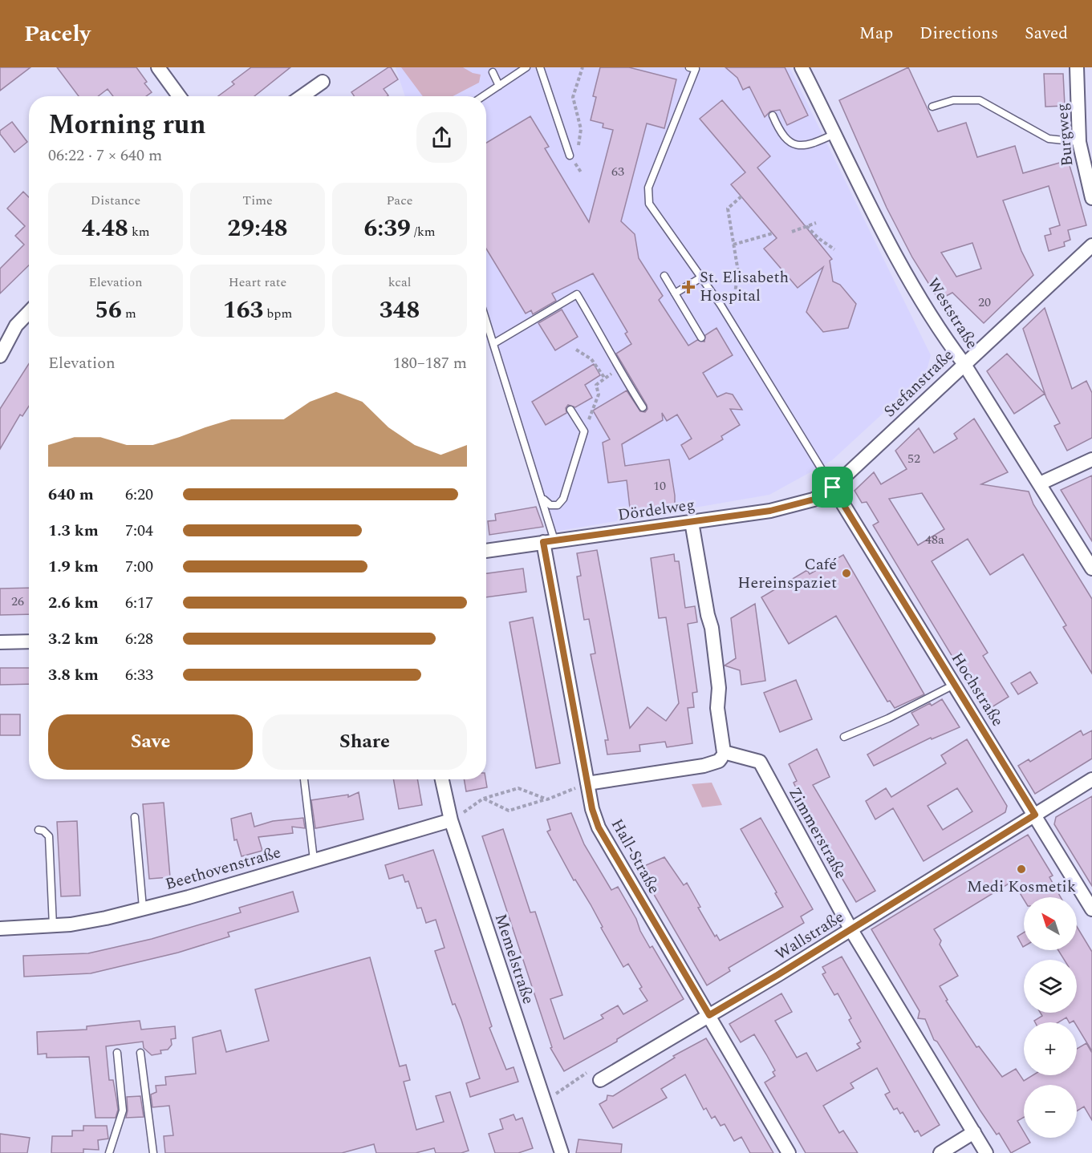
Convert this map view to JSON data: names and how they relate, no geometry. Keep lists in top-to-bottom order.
{
  "streets": {
    "street": [
      "Burgweg",
      "Weststraße",
      "Stefanstraße",
      "Dördelweg",
      "Hochstraße",
      "Zimmerstraße",
      "Hall-Straße",
      "Beethovenstraße",
      "Wallstraße",
      "Memelstraße"
    ]
  },
  "crossings": [
    ["Weststraße", "Stefanstraße"],
    ["Stefanstraße", "Dördelweg"],
    ["Stefanstraße", "Hochstraße"],
    ["Dördelweg", "Hochstraße"],
    ["Dördelweg", "Zimmerstraße"],
    ["Dördelweg", "Hall-Straße"],
    ["Hochstraße", "Wallstraße"],
    ["Zimmerstraße", "Wallstraße"],
    ["Hall-Straße", "Wallstraße"],
    ["Beethovenstraße", "Memelstraße"]
  ],
  "places": {
    "health": ["St. Elisabeth Hospital"],
    "other": ["Café Hereinspaziet", "Medi Kosmetik"]
  },
  "house_numbers": [
    "63",
    "20",
    "52",
    "10",
    "48a",
    "26"
  ],
  "north": "top left",
  "page": {
    "header": "Pacely",
    "nav": ["Map", "Directions", "Saved"],
    "heading": ["Morning run", "06:22 · 7 × 640 m"],
    "stats": [
      ["Distance", "4.48 km"],
      ["Time", "29:48"],
      ["Pace", "6:39 /km"],
      ["Elevation", "56 m"],
      ["Heart rate", "163 bpm"],
      ["kcal", "348"]
    ],
    "chart": ["Elevation", "180–187 m"],
    "list": [
      {
        "name": "640 m",
        "note": "6:20"
      },
      {
        "name": "1.3 km",
        "note": "7:04"
      },
      {
        "name": "1.9 km",
        "note": "7:00"
      },
      {
        "name": "2.6 km",
        "note": "6:17"
      },
      {
        "name": "3.2 km",
        "note": "6:28"
      },
      {
        "name": "3.8 km",
        "note": "6:33"
      }
    ],
    "buttons": ["Save", "Share"],
    "map_buttons": ["+", "−"]
  }
}
